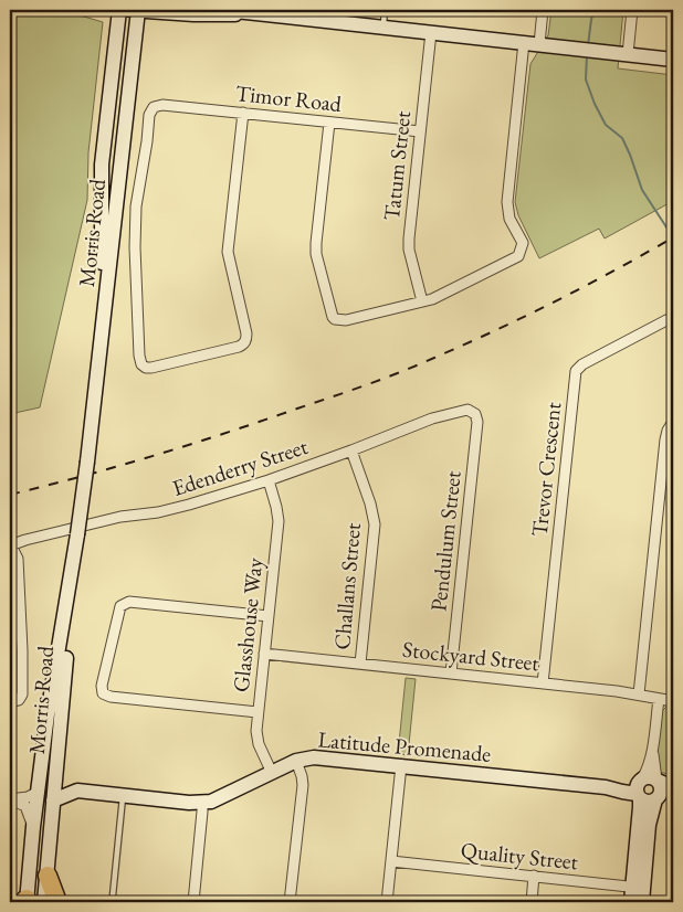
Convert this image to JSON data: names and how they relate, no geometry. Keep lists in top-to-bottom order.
{
  "streets": {
    "street": [
      "Timor Road",
      "Tatum Street",
      "Morris Road",
      "Edenderry Street",
      "Trevor Crescent",
      "Pendulum Street",
      "Challans Street",
      "Glasshouse Way",
      "Stockyard Street",
      "Latitude Promenade",
      "Quality Street"
    ]
  },
  "crossings": [
    ["Timor Road", "Tatum Street"],
    ["Morris Road", "Latitude Promenade"],
    ["Edenderry Street", "Pendulum Street"],
    ["Edenderry Street", "Challans Street"],
    ["Edenderry Street", "Glasshouse Way"],
    ["Trevor Crescent", "Stockyard Street"],
    ["Pendulum Street", "Stockyard Street"],
    ["Challans Street", "Stockyard Street"],
    ["Glasshouse Way", "Stockyard Street"],
    ["Glasshouse Way", "Latitude Promenade"]
  ]
}
